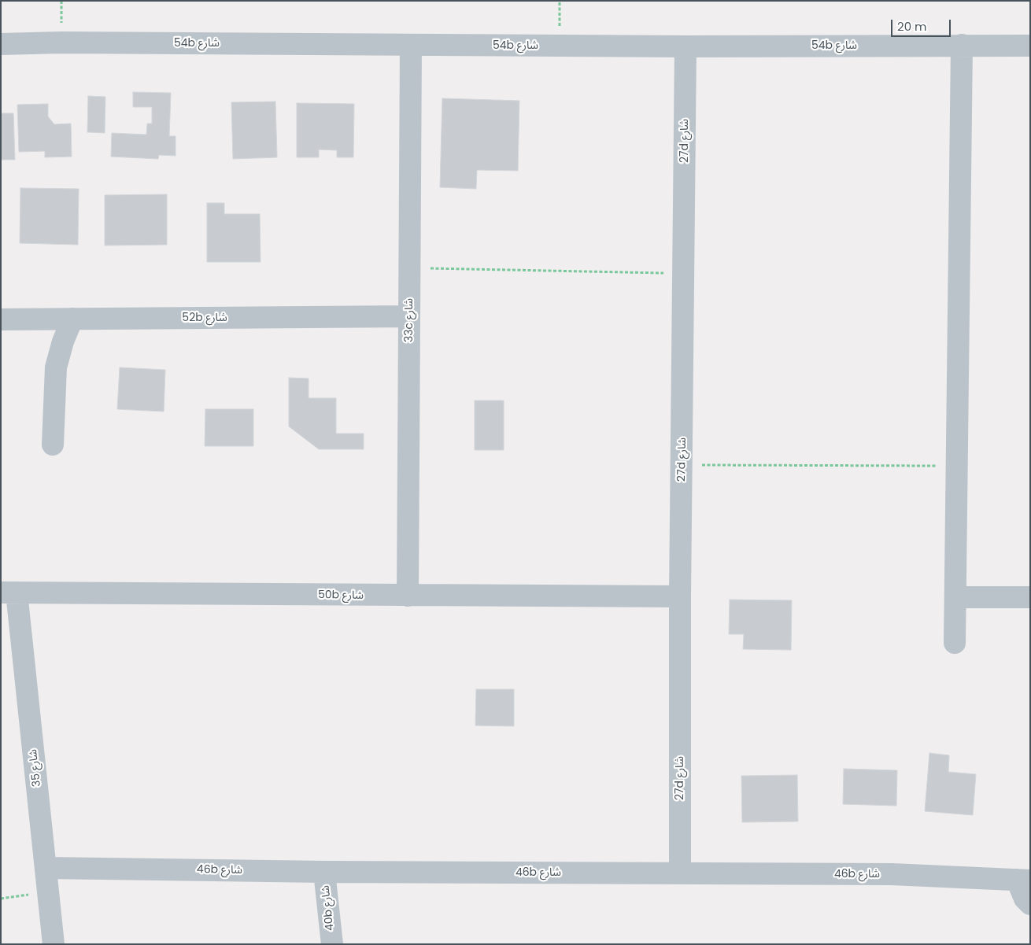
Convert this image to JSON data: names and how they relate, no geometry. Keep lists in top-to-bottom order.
{
  "streets": {
    "street": [
      "54b شارع",
      "27d شارع",
      "52b شارع",
      "33c شارع",
      "50b شارع",
      "شارع 35",
      "46b شارع",
      "40b شارع"
    ]
  },
  "crossings": [
    ["54b شارع", "27d شارع"],
    ["54b شارع", "33c شارع"],
    ["27d شارع", "50b شارع"],
    ["27d شارع", "46b شارع"],
    ["52b شارع", "33c شارع"],
    ["33c شارع", "50b شارع"],
    ["50b شارع", "شارع 35"],
    ["شارع 35", "46b شارع"],
    ["46b شارع", "40b شارع"]
  ],
  "scale_bar": "20 m"
}
